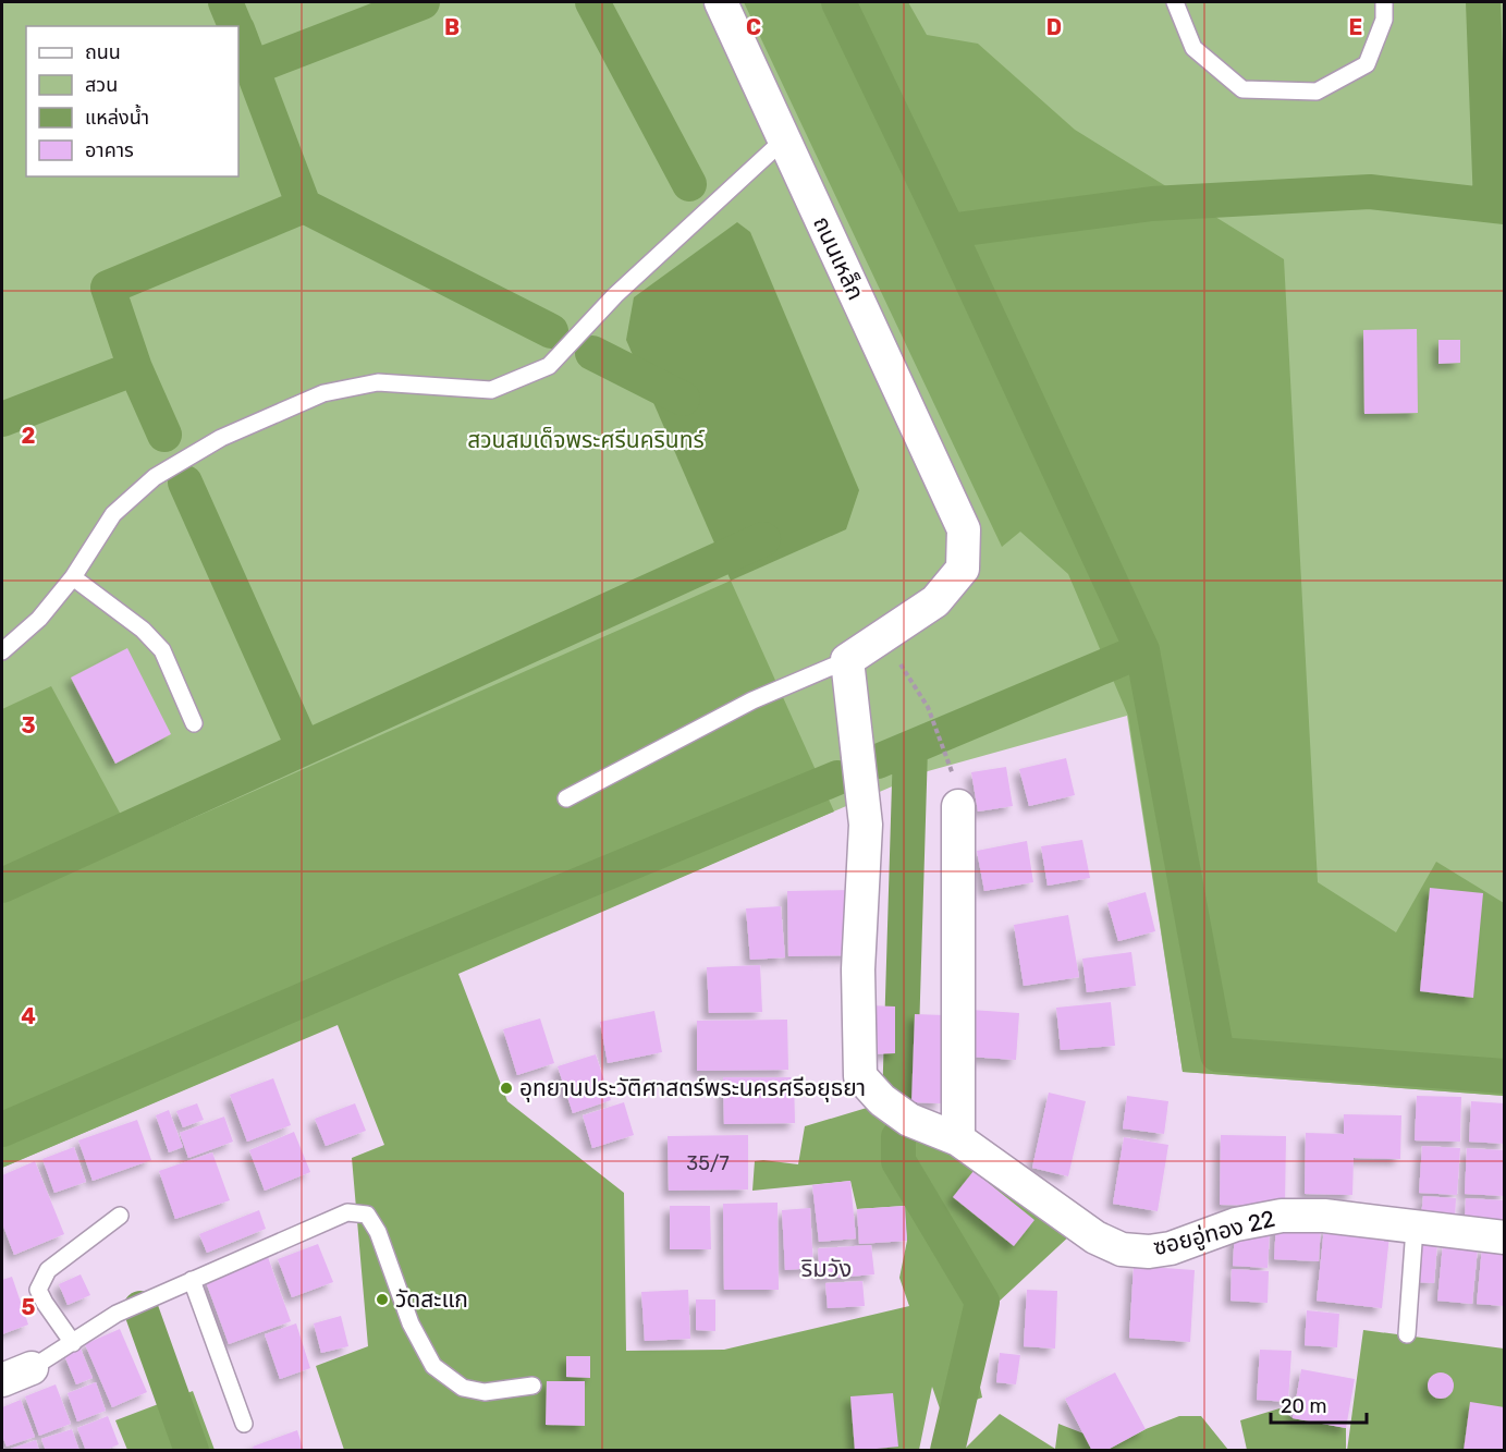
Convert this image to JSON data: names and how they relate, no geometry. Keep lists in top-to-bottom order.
{
  "streets": {
    "street": ["ถนนเหล็ก", "ซอยอู่ทอง 22"]
  },
  "crossings": [
    ["ถนนเหล็ก", "ซอยอู่ทอง 22"]
  ],
  "districts": ["ริมวัง"],
  "parks": ["สวนสมเด็จพระศรีนครินทร์"],
  "places": ["อุทยานประวัติศาสตร์พระนครศรีอยุธยา", "วัดสะแก"],
  "house_numbers": ["35/7"],
  "legend": [
    "ถนน",
    "สวน",
    "แหล่งน้ำ",
    "อาคาร"
  ],
  "scale_bar": "20 m",
  "grid": {
    "columns": [
      "B",
      "C",
      "D",
      "E"
    ],
    "rows": [
      "2",
      "3",
      "4",
      "5"
    ]
  }
}
